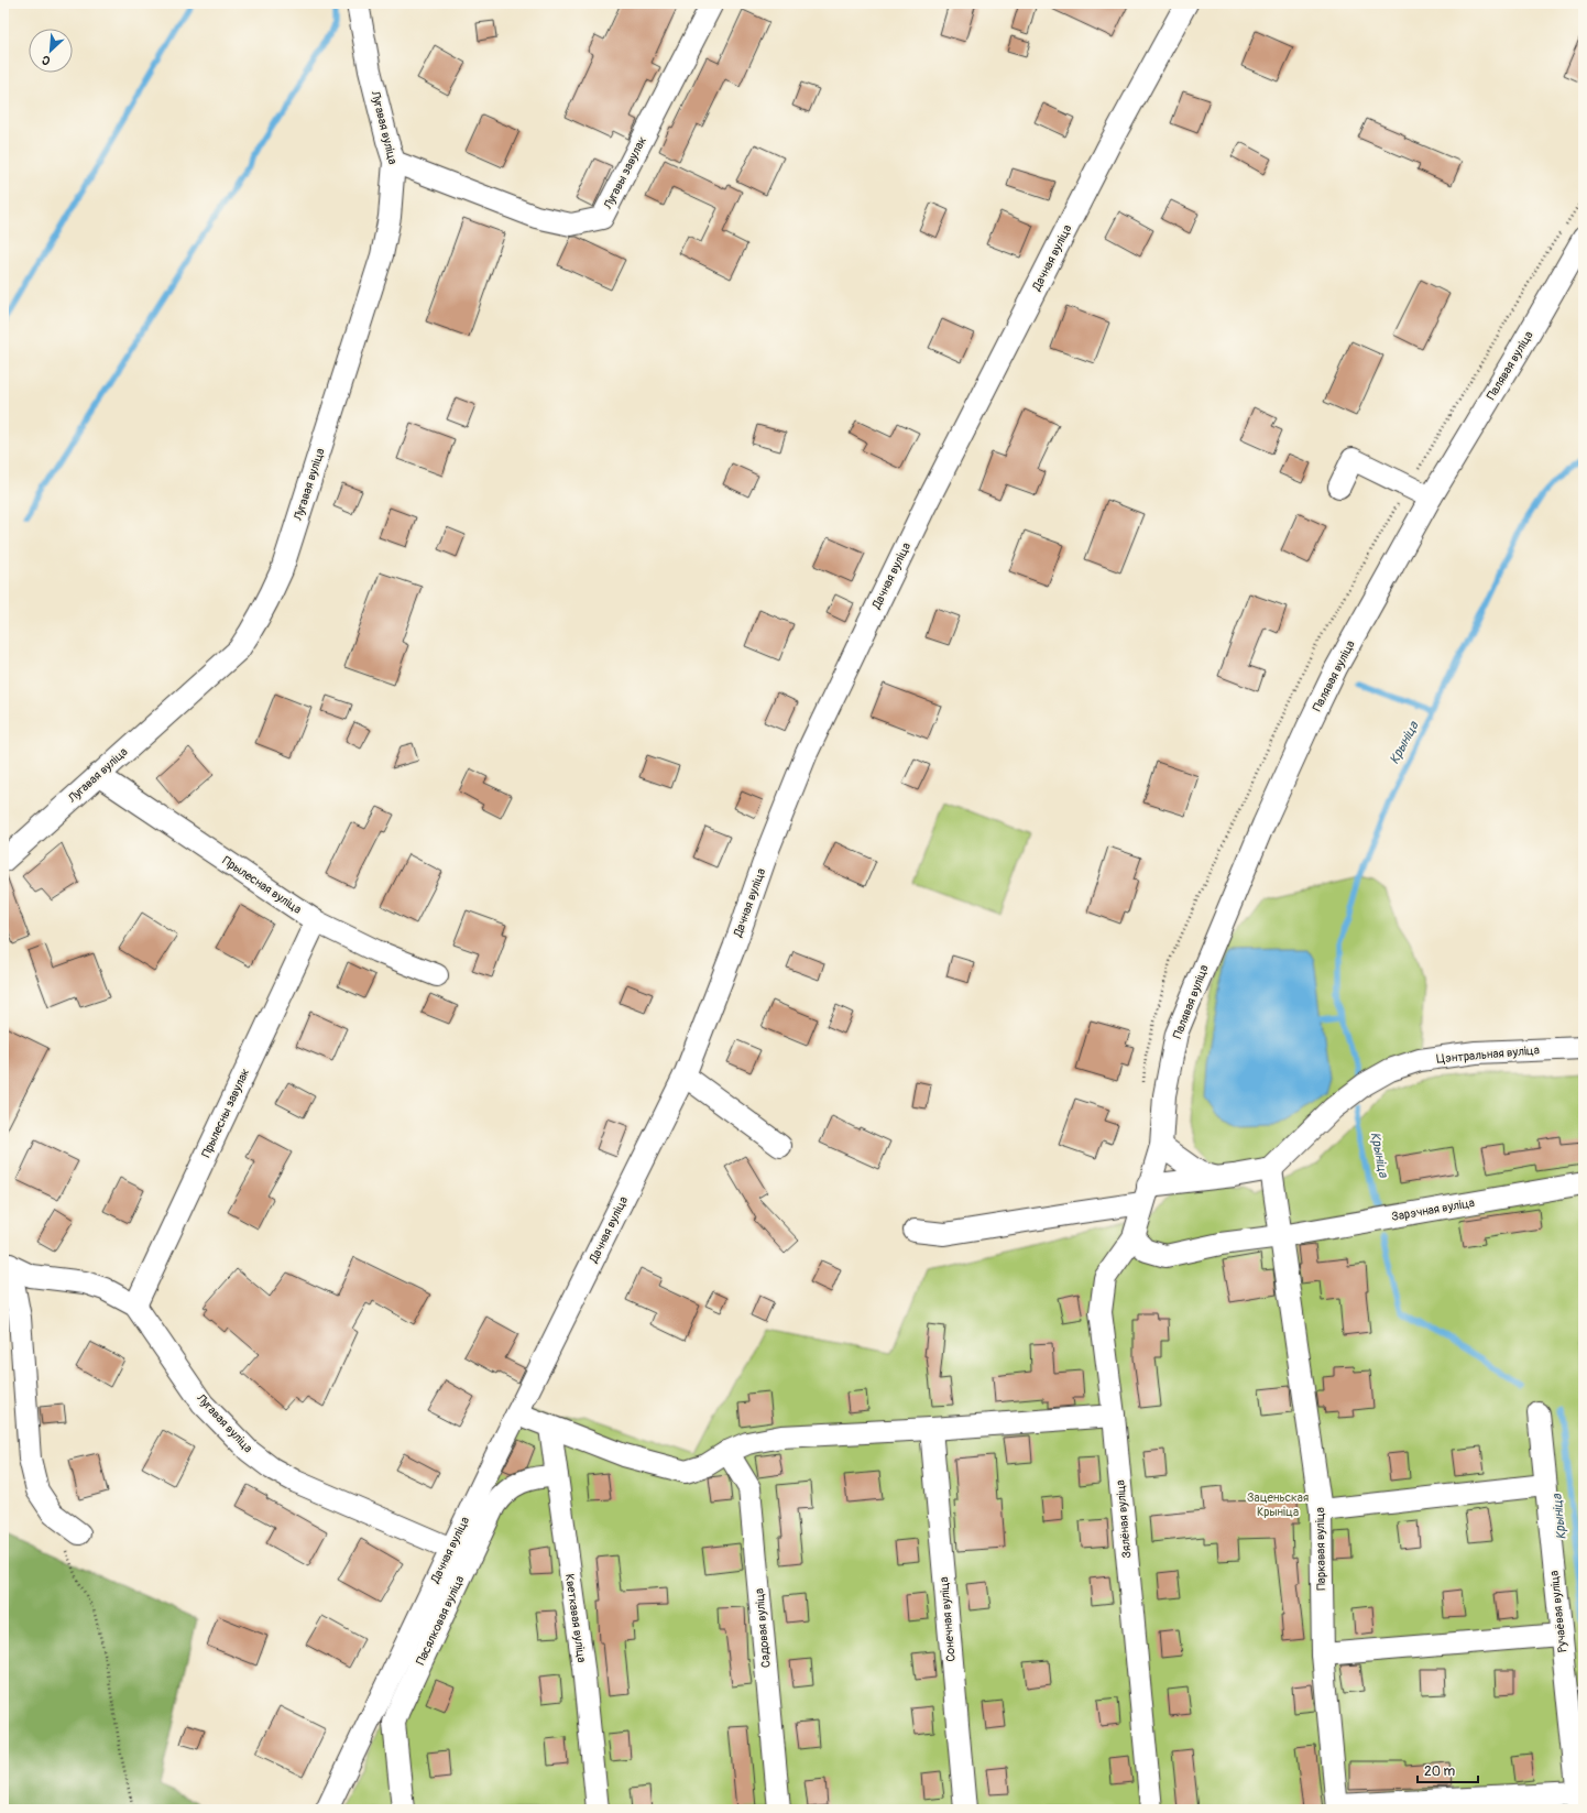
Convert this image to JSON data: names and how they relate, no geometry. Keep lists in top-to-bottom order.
{
  "streets": {
    "street": [
      "Лугавая вуліца",
      "Лугавы завулак",
      "Дачная вуліца",
      "Палявая вуліца",
      "Прылесная вуліца",
      "Цэнтральная вуліца",
      "Прылесны завулак",
      "Зарэчная вуліца",
      "Зялёная вуліца",
      "Паркавая вуліца",
      "Ручаёвая вуліца",
      "Кветкавая вуліца",
      "Сонечная вуліца",
      "Пасялковая вуліца",
      "Садовая вуліца"
    ]
  },
  "crossings": [
    ["Лугавая вуліца", "Лугавы завулак"],
    ["Лугавая вуліца", "Дачная вуліца"],
    ["Лугавая вуліца", "Прылесная вуліца"],
    ["Лугавая вуліца", "Прылесны завулак"],
    ["Палявая вуліца", "Зялёная вуліца"],
    ["Прылесная вуліца", "Прылесны завулак"],
    ["Зарэчная вуліца", "Паркавая вуліца"],
    ["Кветкавая вуліца", "Пасялковая вуліца"]
  ],
  "water": ["Крыніца"],
  "parks": ["Заценьская Крыніца"],
  "scale_bar": "20 m",
  "north": "bottom left"
}
